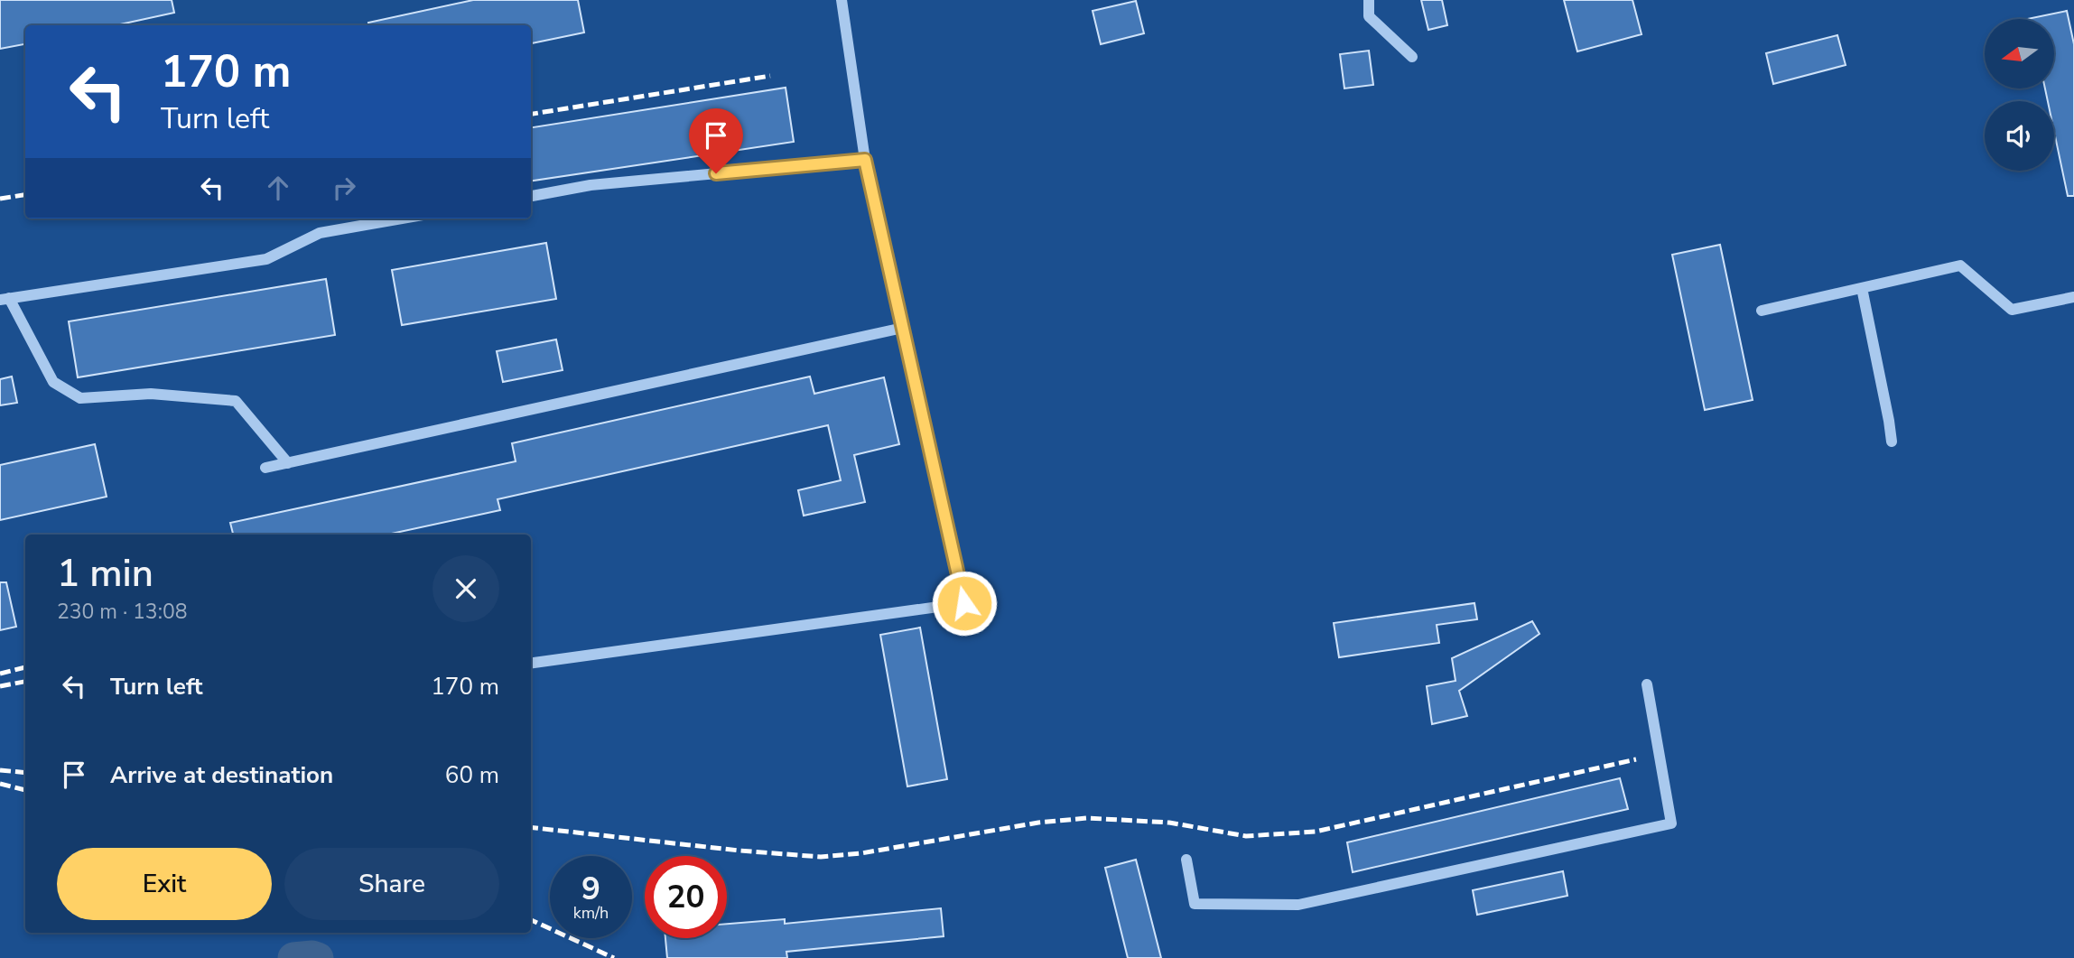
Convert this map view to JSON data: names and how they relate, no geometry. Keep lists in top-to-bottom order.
{
  "north": "left",
  "page": {
    "turn": ["170 m", "Turn left"],
    "heading": ["1 min", "230 m · 13:08"],
    "list": [
      {
        "name": "Turn left",
        "value": "170 m"
      },
      {
        "name": "Arrive at destination",
        "value": "60 m"
      }
    ],
    "buttons": ["Exit", "Share"],
    "speed": "9 km/h",
    "limit": "20"
  }
}
